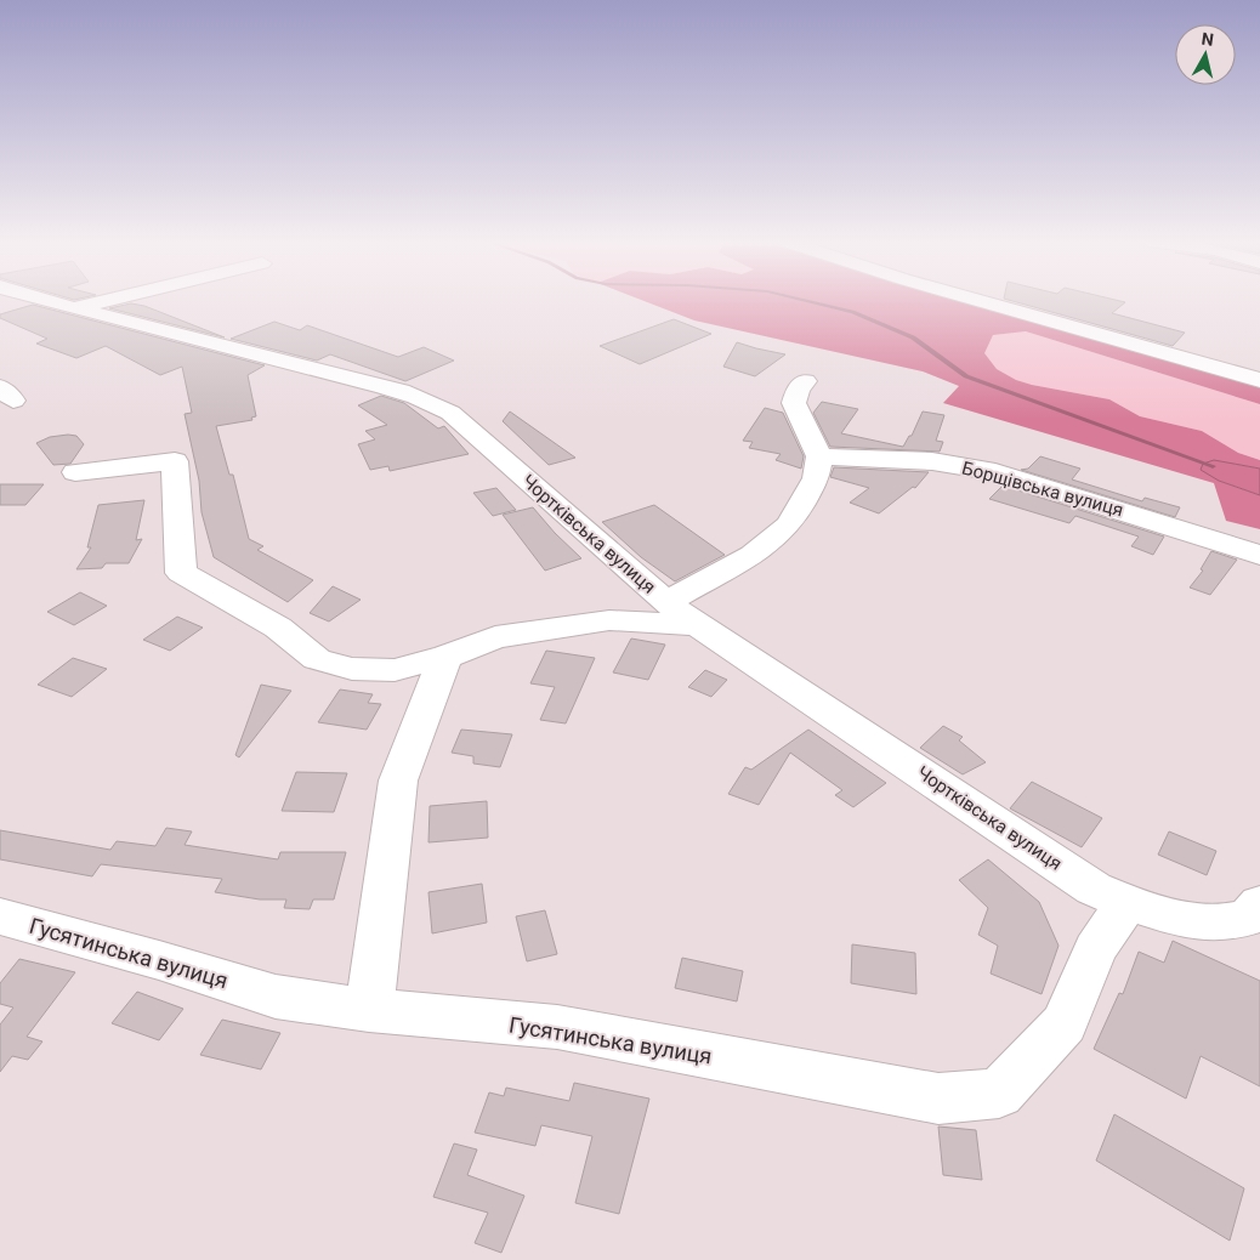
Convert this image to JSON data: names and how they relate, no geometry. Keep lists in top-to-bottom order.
{
  "streets": {
    "street": ["Борщівська вулиця", "Чортківська вулиця", "Гусятинська вулиця"]
  },
  "crossings": [
    ["Чортківська вулиця", "Гусятинська вулиця"]
  ],
  "north": "top"
}
